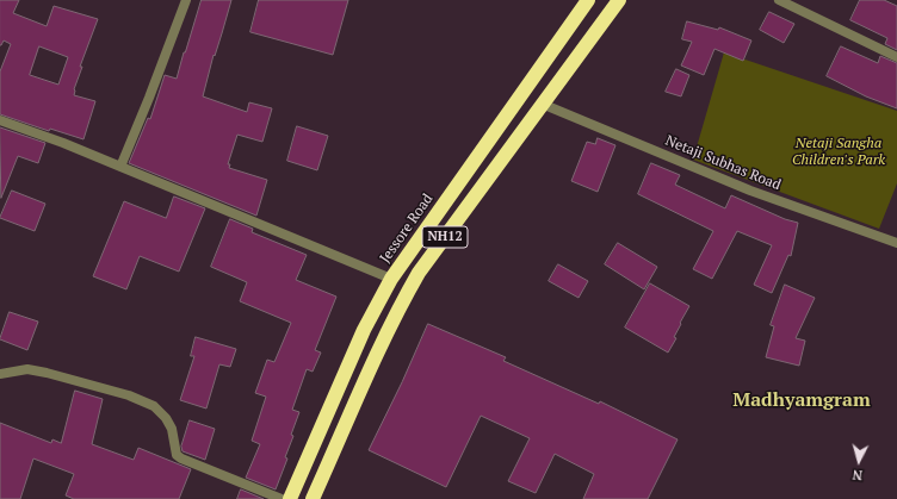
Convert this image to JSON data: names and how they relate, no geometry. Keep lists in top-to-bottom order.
{
  "streets": {
    "highway": ["Jessore Road", "NH12"],
    "street": ["Netaji Subhas Road"]
  },
  "crossings": [
    ["Netaji Subhas Road", "NH12"]
  ],
  "districts": ["Madhyamgram"],
  "parks": ["Netaji Sangha Children's Park"],
  "north": "bottom"
}
